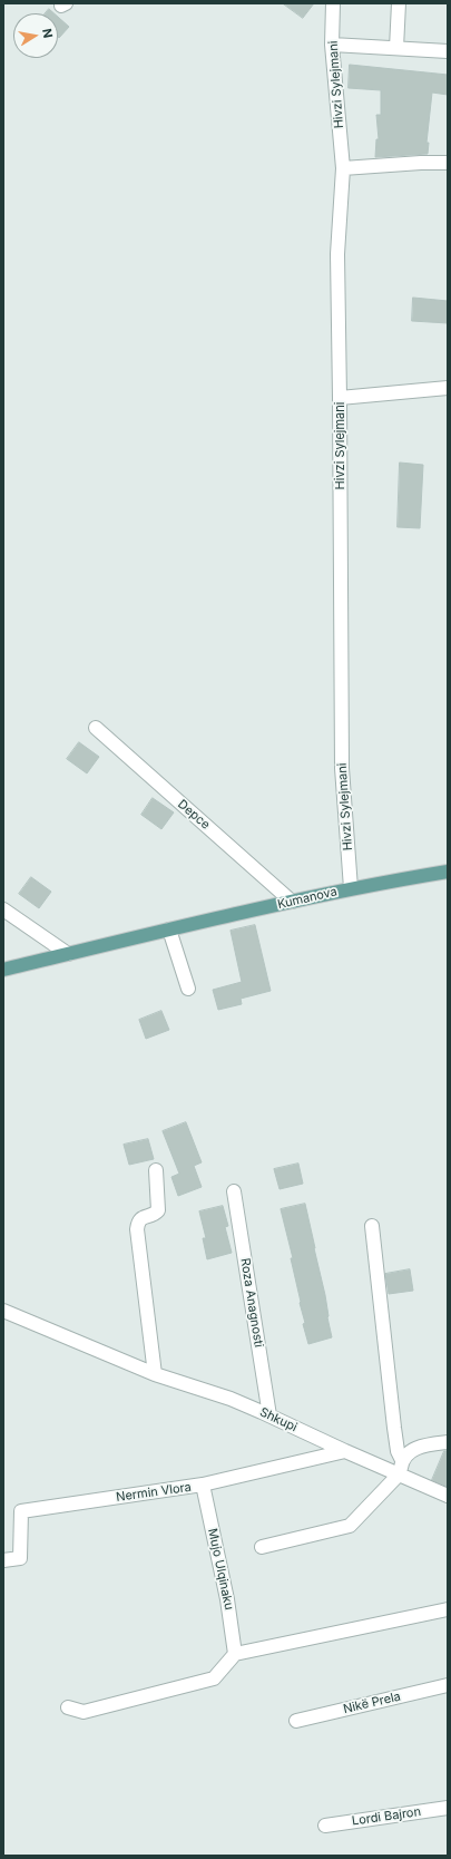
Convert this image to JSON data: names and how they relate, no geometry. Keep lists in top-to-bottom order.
{
  "streets": {
    "main road": ["Kumanova"],
    "street": [
      "Hivzi Sylejmani",
      "Depce",
      "Roza Anagnosti",
      "Shkupi",
      "Nermin Vlora",
      "Mujo Ulqinaku",
      "Nikë Prela",
      "Lordi Bajron"
    ]
  },
  "crossings": [
    ["Hivzi Sylejmani", "Kumanova"],
    ["Depce", "Kumanova"],
    ["Roza Anagnosti", "Shkupi"],
    ["Shkupi", "Nermin Vlora"],
    ["Nermin Vlora", "Mujo Ulqinaku"]
  ],
  "north": "right"
}
